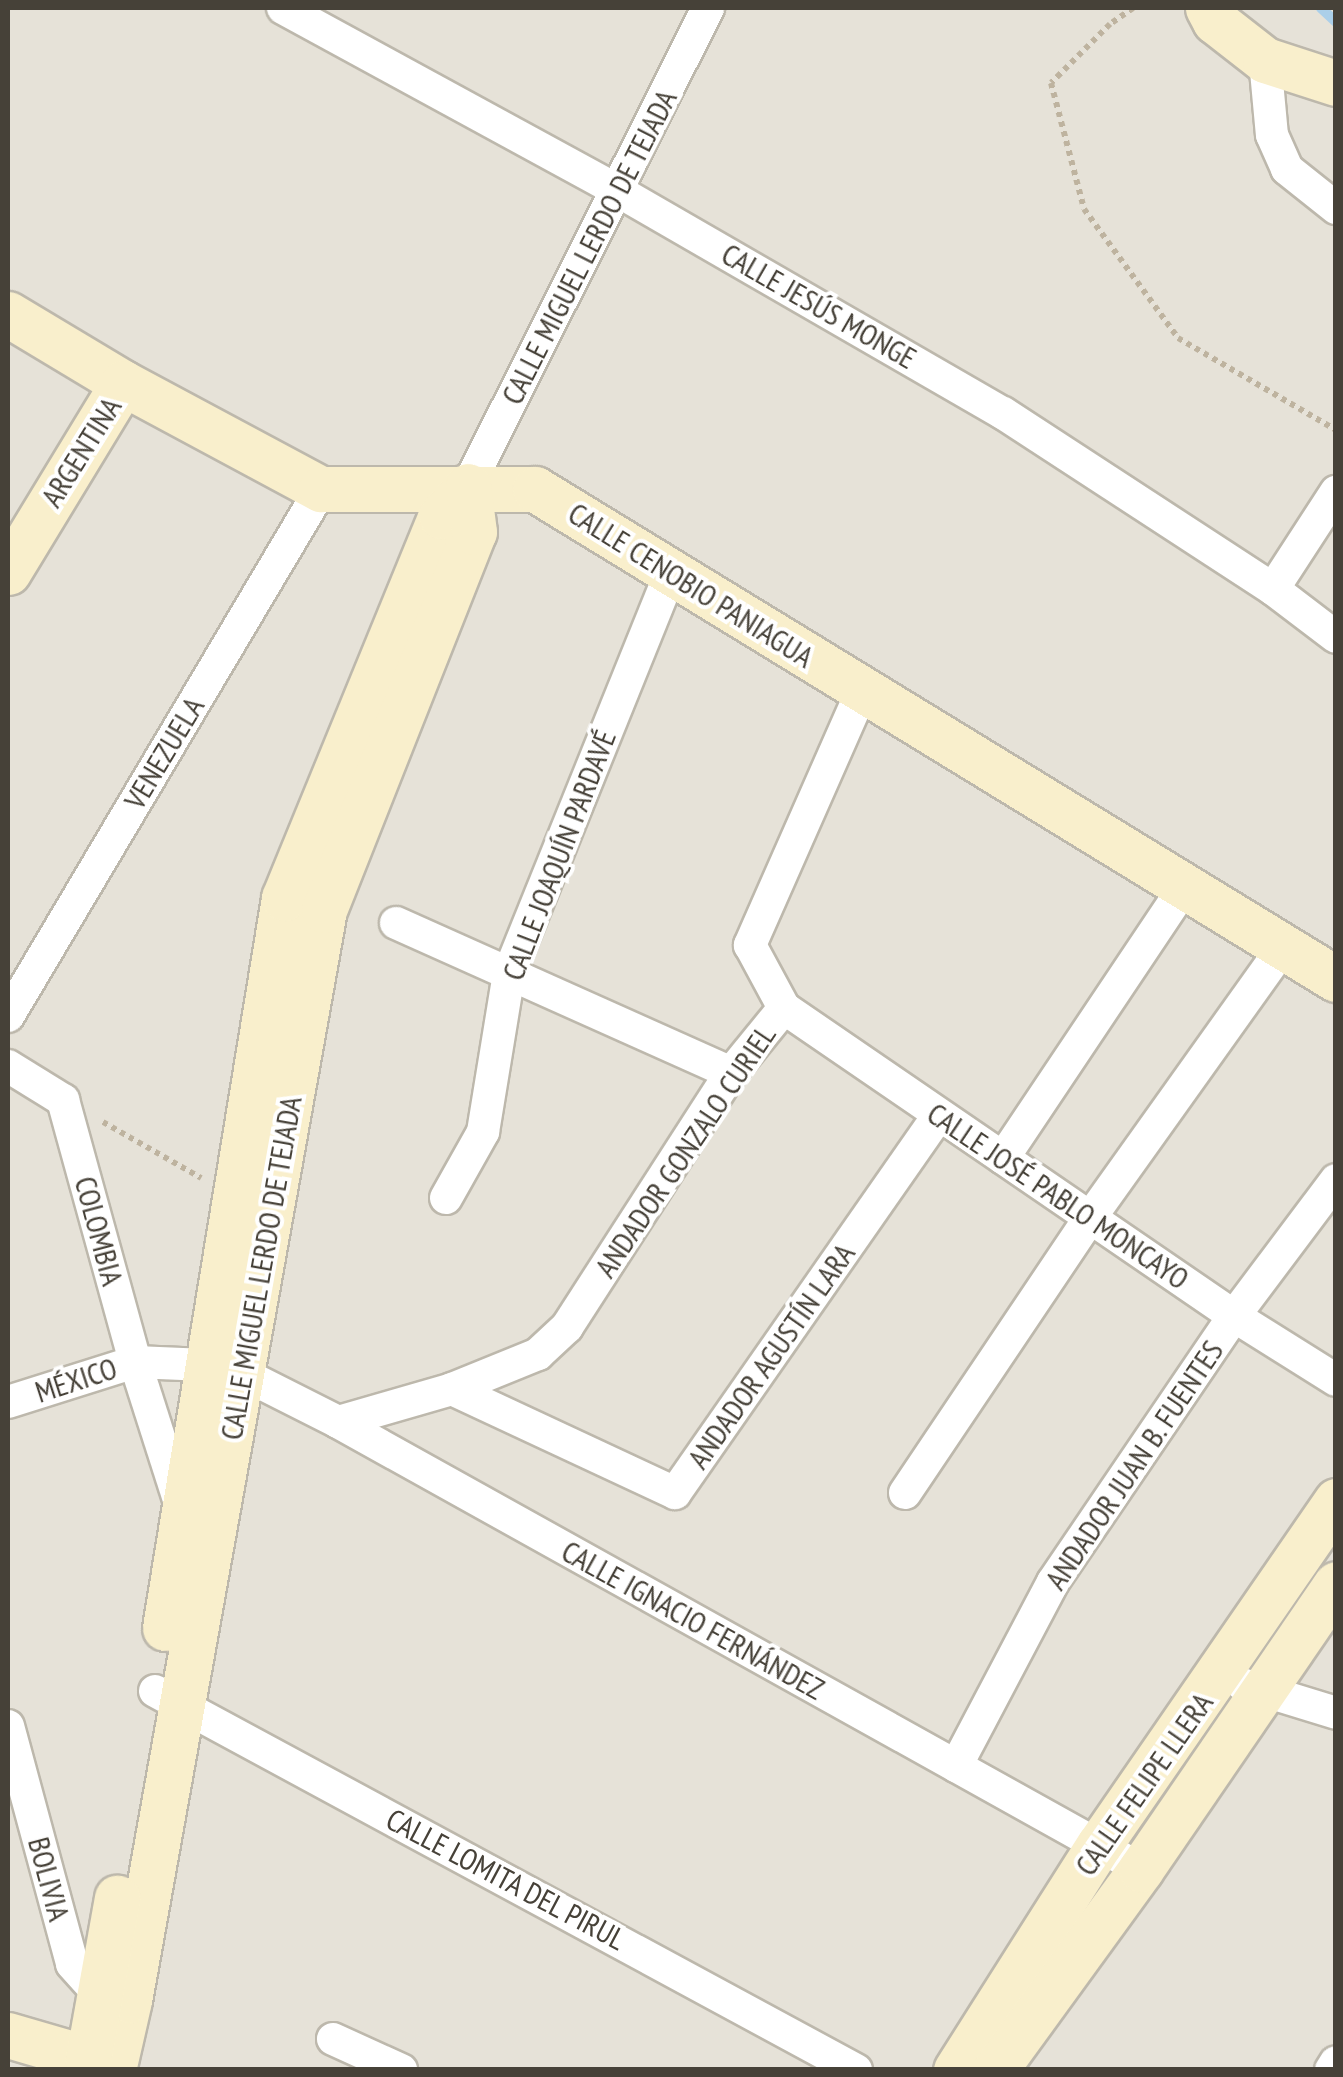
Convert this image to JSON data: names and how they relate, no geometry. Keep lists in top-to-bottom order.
{
  "streets": {
    "street": [
      "CALLE MIGUEL LERDO DE TEJADA",
      "CALLE JESÚS MONGE",
      "ARGENTINA",
      "CALLE CENOBIO PANIAGUA",
      "VENEZUELA",
      "CALLE JOAQUÍN PARDAVÉ",
      "ANDADOR GONZALO CURIEL",
      "CALLE JOSÉ PABLO MONCAYO",
      "COLOMBIA",
      "ANDADOR AGUSTÍN LARA",
      "MÉXICO",
      "ANDADOR JUAN B. FUENTES",
      "CALLE IGNACIO FERNÁNDEZ",
      "CALLE FELIPE LLERA",
      "BOLIVIA",
      "CALLE LOMITA DEL PIRUL"
    ]
  },
  "crossings": [
    ["CALLE MIGUEL LERDO DE TEJADA", "CALLE JESÚS MONGE"],
    ["CALLE MIGUEL LERDO DE TEJADA", "CALLE CENOBIO PANIAGUA"],
    ["CALLE MIGUEL LERDO DE TEJADA", "COLOMBIA"],
    ["CALLE MIGUEL LERDO DE TEJADA", "MÉXICO"],
    ["CALLE MIGUEL LERDO DE TEJADA", "CALLE IGNACIO FERNÁNDEZ"],
    ["CALLE MIGUEL LERDO DE TEJADA", "BOLIVIA"],
    ["CALLE MIGUEL LERDO DE TEJADA", "CALLE LOMITA DEL PIRUL"],
    ["ARGENTINA", "CALLE CENOBIO PANIAGUA"],
    ["CALLE CENOBIO PANIAGUA", "VENEZUELA"],
    ["CALLE CENOBIO PANIAGUA", "CALLE JOAQUÍN PARDAVÉ"],
    ["CALLE CENOBIO PANIAGUA", "ANDADOR GONZALO CURIEL"],
    ["ANDADOR GONZALO CURIEL", "CALLE JOSÉ PABLO MONCAYO"],
    ["ANDADOR GONZALO CURIEL", "ANDADOR AGUSTÍN LARA"],
    ["ANDADOR GONZALO CURIEL", "CALLE IGNACIO FERNÁNDEZ"],
    ["CALLE JOSÉ PABLO MONCAYO", "ANDADOR AGUSTÍN LARA"],
    ["CALLE JOSÉ PABLO MONCAYO", "ANDADOR JUAN B. FUENTES"],
    ["COLOMBIA", "MÉXICO"],
    ["MÉXICO", "CALLE IGNACIO FERNÁNDEZ"],
    ["ANDADOR JUAN B. FUENTES", "CALLE IGNACIO FERNÁNDEZ"],
    ["CALLE IGNACIO FERNÁNDEZ", "CALLE FELIPE LLERA"]
  ]
}
